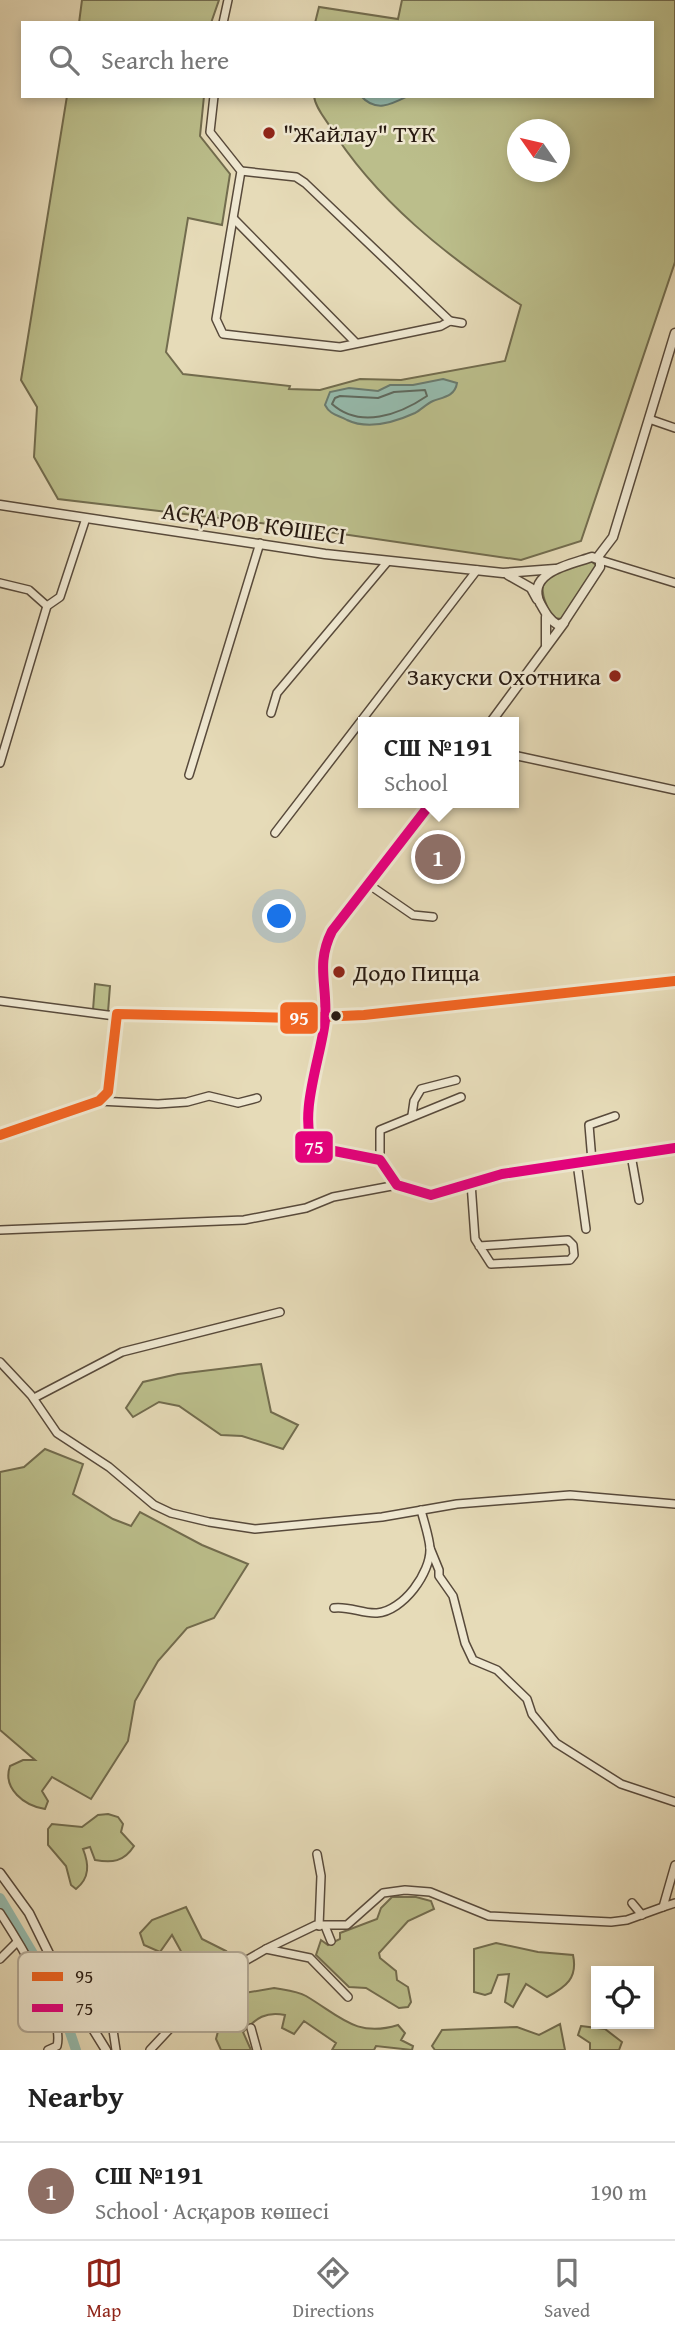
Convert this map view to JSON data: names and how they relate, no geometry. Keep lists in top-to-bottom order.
{
  "streets": {
    "street": ["АСҚАРОВ КӨШЕСІ"]
  },
  "places": ["\"Жайлау\" ТҮК", "Закуски Охотника", "Додо Пицца"],
  "lines": ["transit line 75", "transit line 95"],
  "legend": ["95", "75"],
  "north": "top left",
  "page": {
    "search": "Search here",
    "popup": ["СШ №191", "School"],
    "pins": "1",
    "heading": "Nearby",
    "list": [
      {
        "mark": "1",
        "name": "СШ №191",
        "note": "School · Асқаров көшесі",
        "value": "190 m"
      }
    ],
    "nav": ["Map", "Directions", "Saved"]
  }
}
